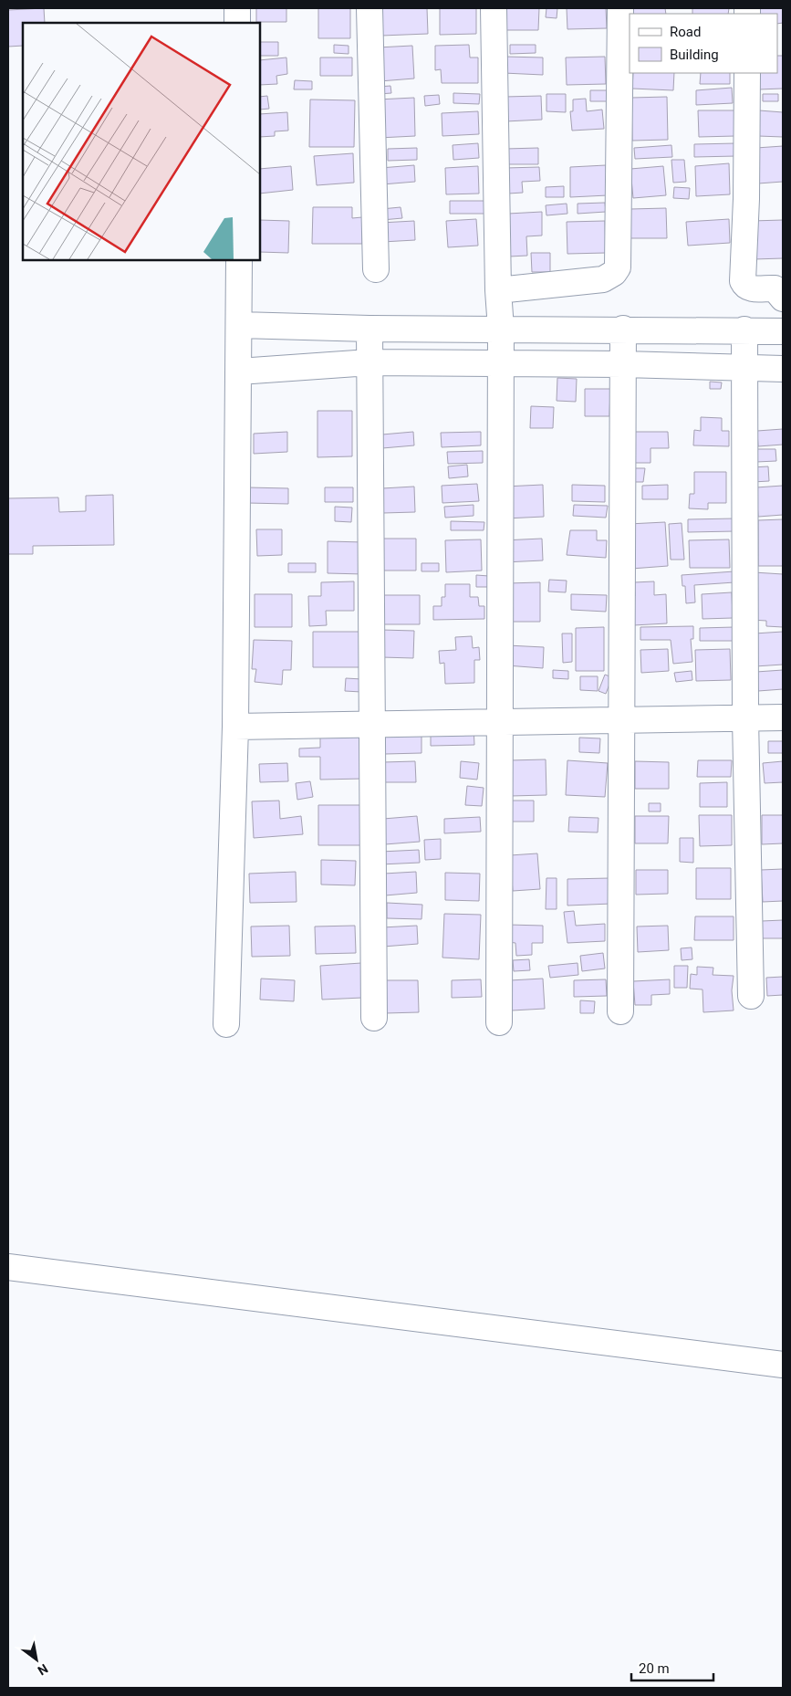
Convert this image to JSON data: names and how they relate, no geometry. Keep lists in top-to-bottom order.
{
  "legend": ["Road", "Building"],
  "scale_bar": "20 m",
  "north": "bottom right"
}
